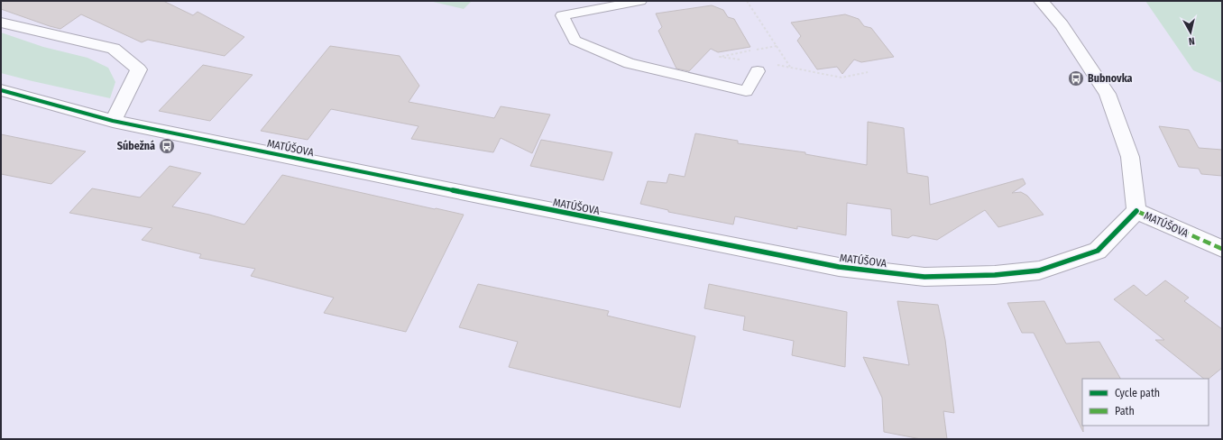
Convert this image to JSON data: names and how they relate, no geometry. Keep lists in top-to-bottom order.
{
  "streets": {
    "street": ["MATÚŠOVA"]
  },
  "places": {
    "bus stop": ["Bubnovka", "Súbežná"]
  },
  "legend": ["Cycle path", "Path"],
  "north": "bottom"
}
